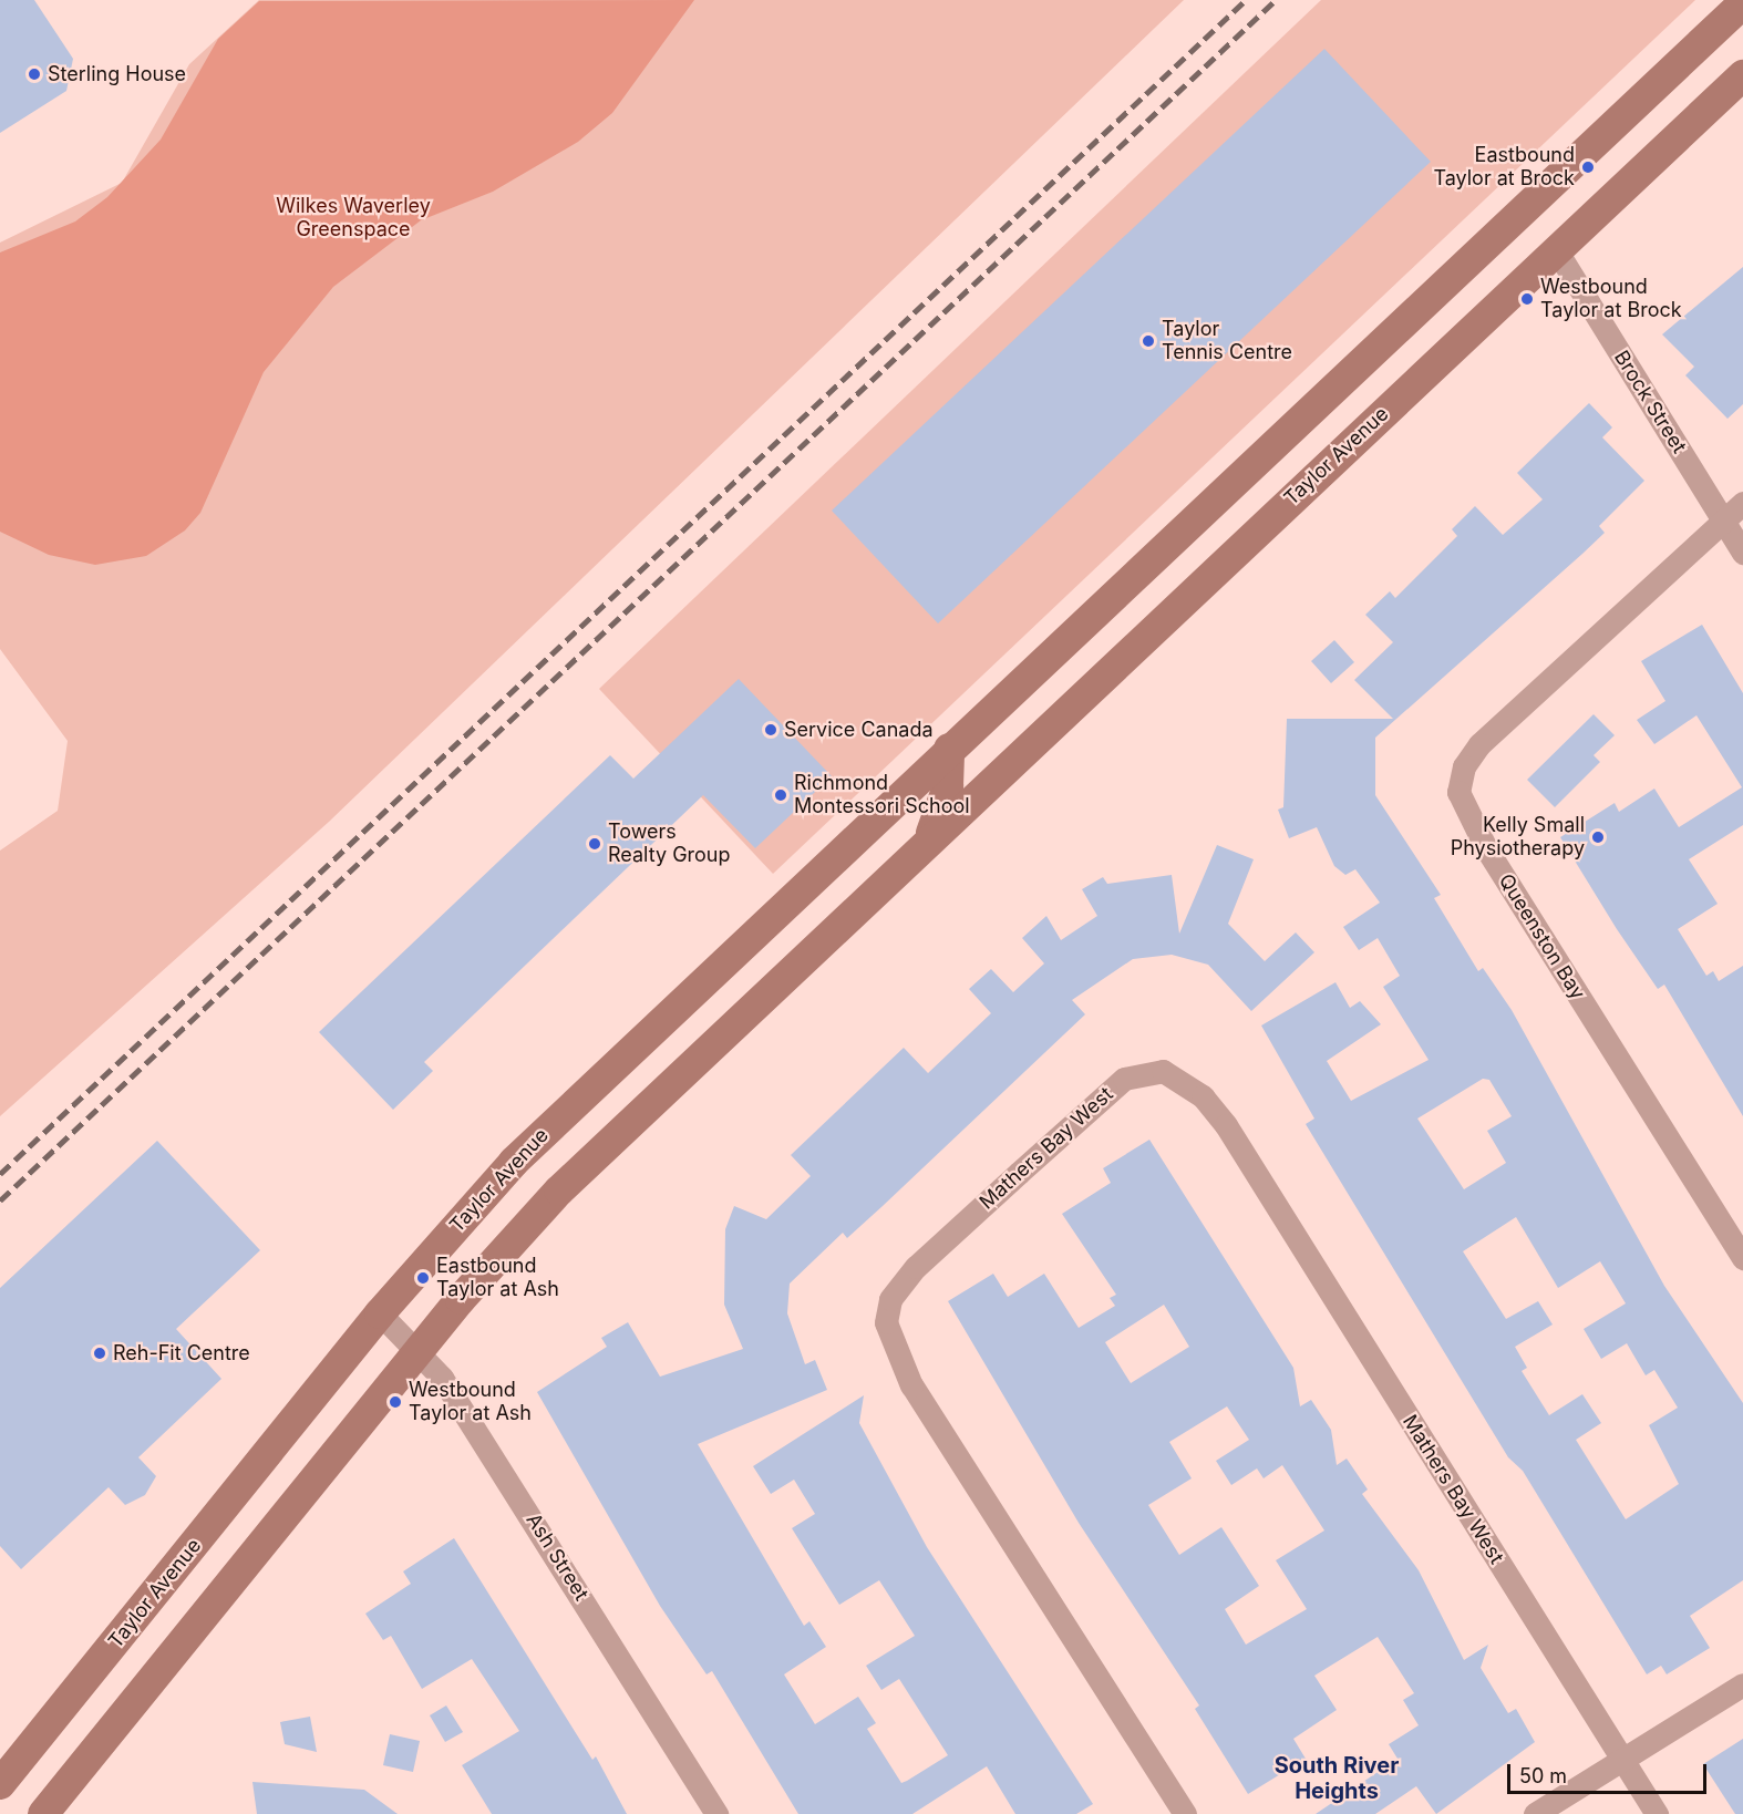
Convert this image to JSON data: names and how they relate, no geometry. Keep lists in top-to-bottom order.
{
  "streets": {
    "main road": ["Taylor Avenue"],
    "street": [
      "Brock Street",
      "Queenston Bay",
      "Mathers Bay West",
      "Ash Street"
    ]
  },
  "crossings": [
    ["Brock Street", "Taylor Avenue"],
    ["Brock Street", "Queenston Bay"],
    ["Taylor Avenue", "Ash Street"]
  ],
  "districts": ["South River Heights"],
  "parks": ["Wilkes Waverley Greenspace"],
  "places": [
    "Sterling House",
    "Eastbound Taylor at Brock",
    "Westbound Taylor at Brock",
    "Taylor Tennis Centre",
    "Service Canada",
    "Richmond Montessori School",
    "Kelly Small Physiotherapy",
    "Towers Realty Group",
    "Eastbound Taylor at Ash",
    "Reh-Fit Centre",
    "Westbound Taylor at Ash"
  ],
  "scale_bar": "50 m"
}
